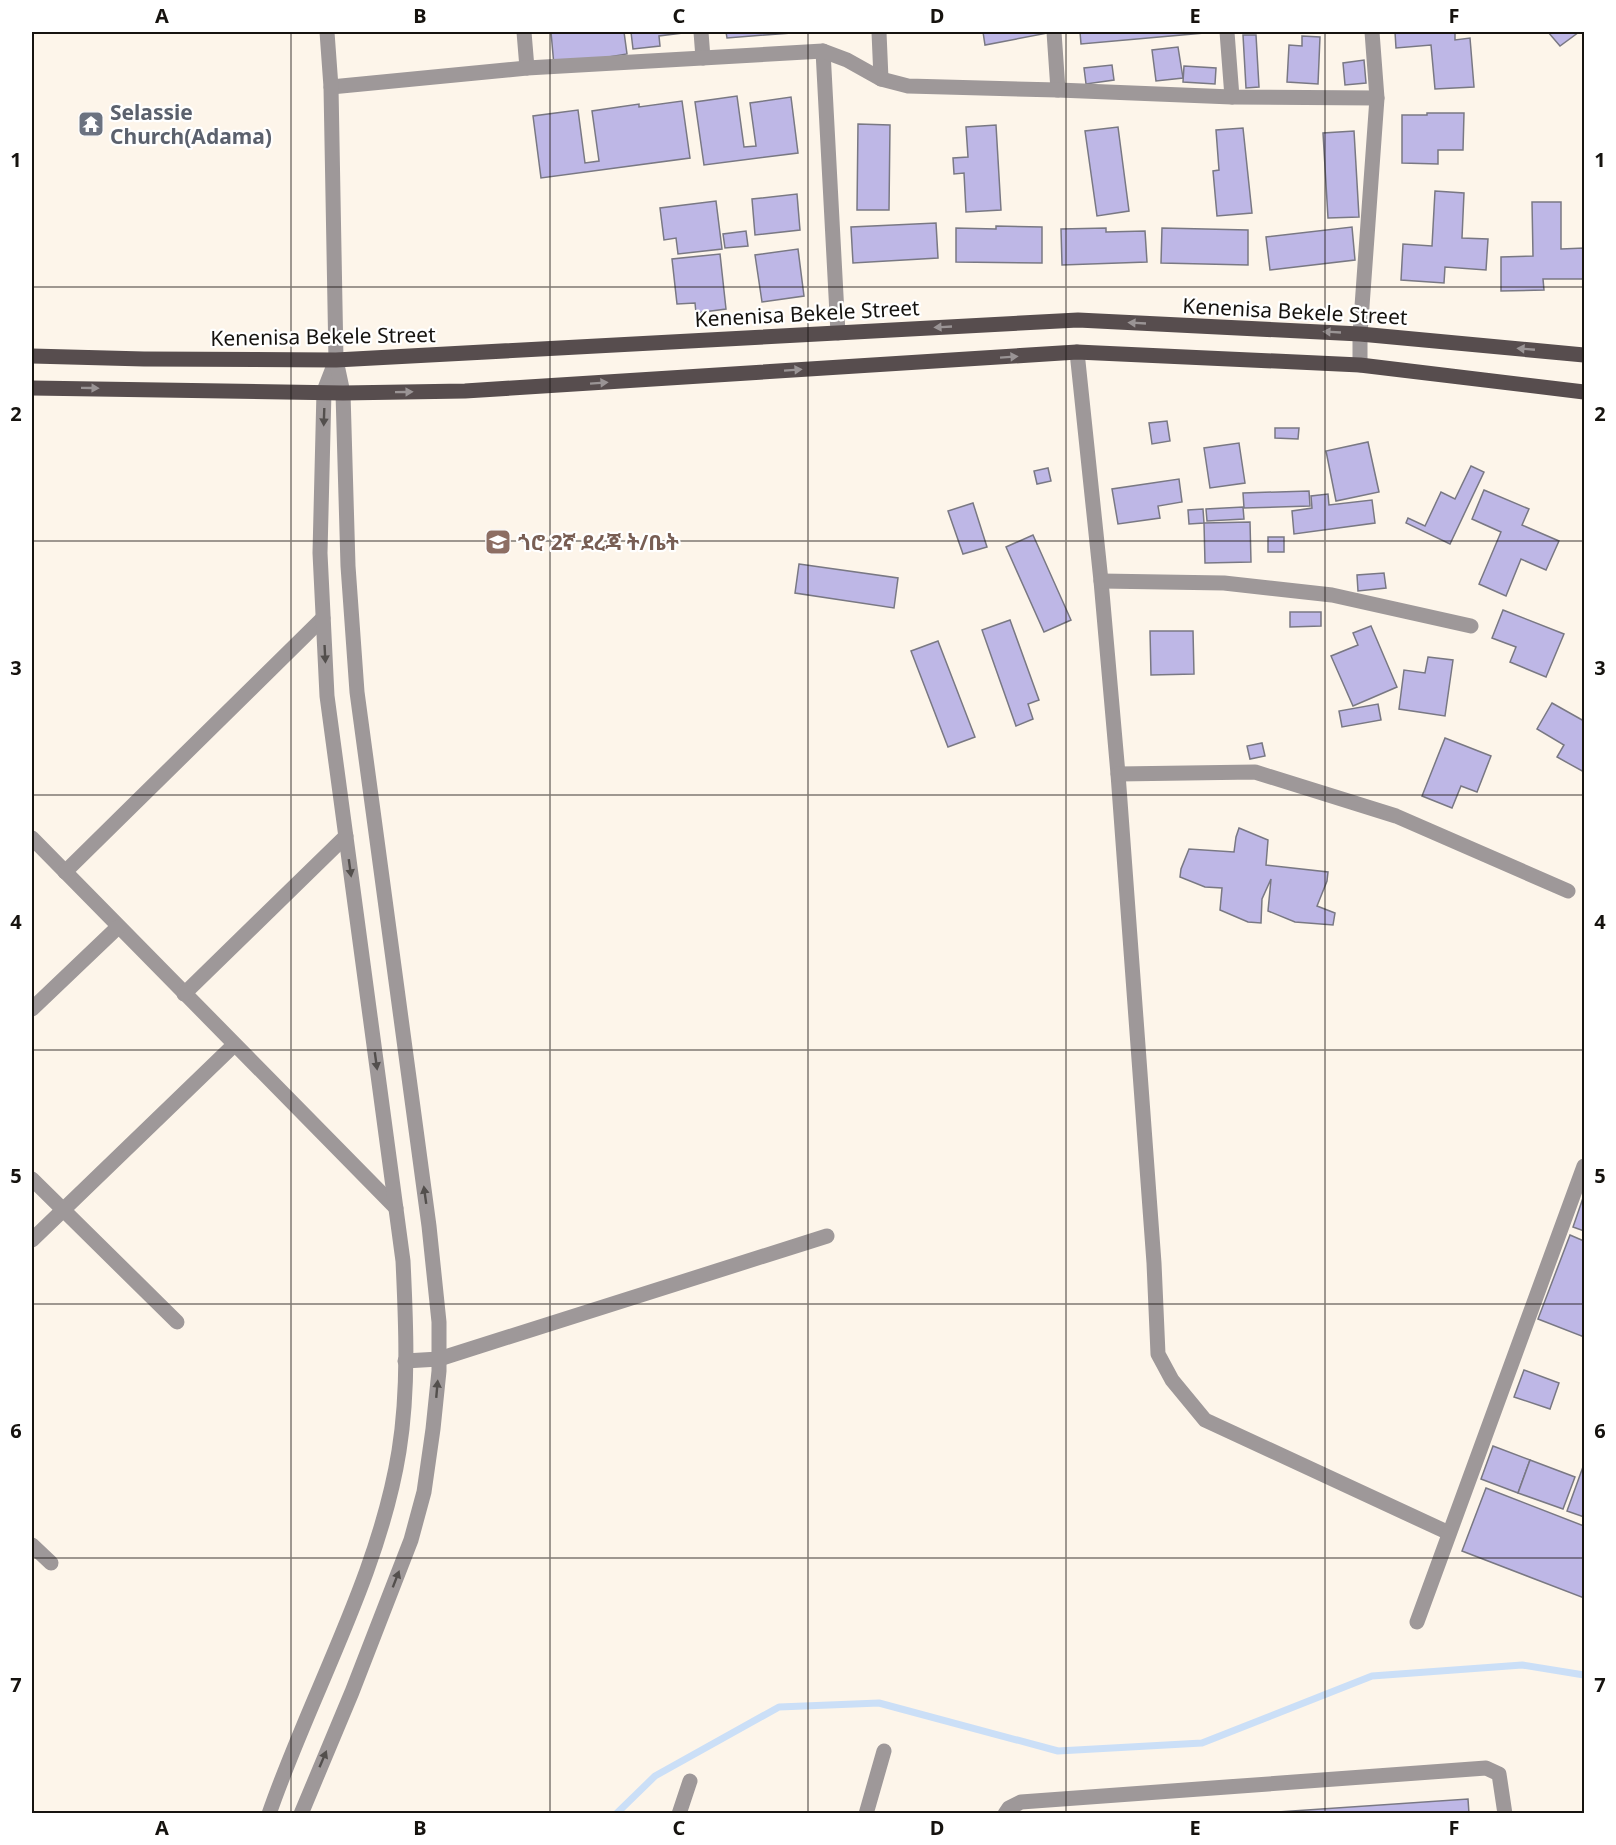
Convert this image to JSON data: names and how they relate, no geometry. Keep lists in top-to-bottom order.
{
  "streets": {
    "main road": ["Kenenisa Bekele Street"]
  },
  "places": {
    "temple": ["Selassie Church(Adama)"],
    "school or university": ["ጎሮ 2ኛ ደረጃ ት/ቤት"]
  },
  "grid": {
    "columns": [
      "A",
      "B",
      "C",
      "D",
      "E",
      "F"
    ],
    "rows": [
      "1",
      "2",
      "3",
      "4",
      "5",
      "6",
      "7"
    ]
  }
}
